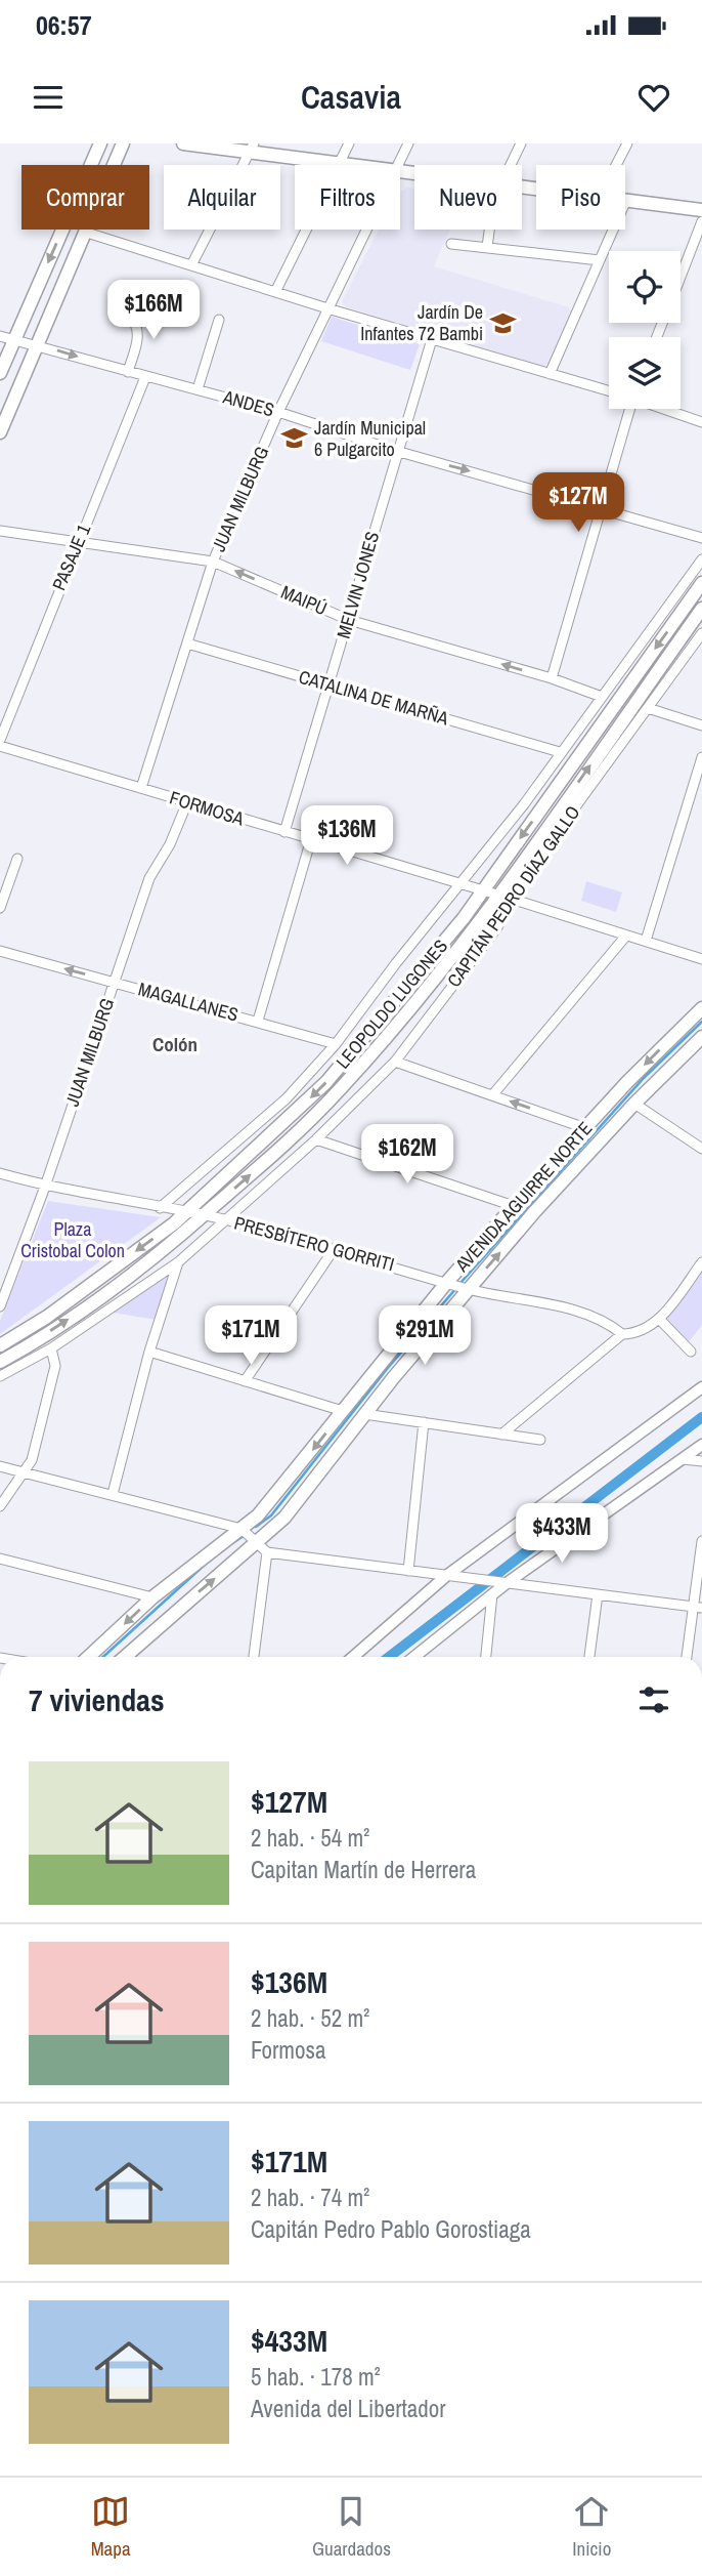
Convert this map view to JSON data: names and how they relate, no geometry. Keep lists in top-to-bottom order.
{
  "streets": {
    "main road": ["LEOPOLDO LUGONES", "AVENIDA AGUIRRE NORTE"],
    "street": [
      "ANDES",
      "JUAN MILBURG",
      "PASAJE 1",
      "MELVIN JONES",
      "MAIPÚ",
      "CATALINA DE MARÑA",
      "FORMOSA",
      "CAPITÁN PEDRO DÍAZ GALLO",
      "MAGALLANES",
      "PRESBÍTERO GORRITI"
    ]
  },
  "crossings": [
    ["ANDES", "JUAN MILBURG"],
    ["ANDES", "PASAJE 1"],
    ["ANDES", "MELVIN JONES"],
    ["JUAN MILBURG", "MAIPÚ"],
    ["JUAN MILBURG", "CATALINA DE MARÑA"],
    ["JUAN MILBURG", "FORMOSA"],
    ["JUAN MILBURG", "MAGALLANES"],
    ["JUAN MILBURG", "PRESBÍTERO GORRITI"],
    ["PASAJE 1", "MAIPÚ"],
    ["MELVIN JONES", "MAIPÚ"],
    ["MELVIN JONES", "CATALINA DE MARÑA"],
    ["MELVIN JONES", "FORMOSA"],
    ["FORMOSA", "CAPITÁN PEDRO DÍAZ GALLO"],
    ["FORMOSA", "LEOPOLDO LUGONES"],
    ["CAPITÁN PEDRO DÍAZ GALLO", "LEOPOLDO LUGONES"],
    ["CAPITÁN PEDRO DÍAZ GALLO", "PRESBÍTERO GORRITI"],
    ["LEOPOLDO LUGONES", "PRESBÍTERO GORRITI"],
    ["AVENIDA AGUIRRE NORTE", "PRESBÍTERO GORRITI"]
  ],
  "one_way": ["ANDES", "MAIPÚ"],
  "districts": ["Colón"],
  "parks": ["Plaza Cristobal Colon"],
  "places": {
    "school or university": ["Jardín De Infantes 72 Bambi", "Jardín Municipal 6 Pulgarcito"]
  },
  "page": {
    "status": "06:57",
    "header": "Casavia",
    "chip": [
      "Comprar",
      "Alquilar",
      "Filtros",
      "Nuevo",
      "Piso"
    ],
    "price": [
      "$166M",
      "$127M",
      "$136M",
      "$162M",
      "$171M",
      "$291M",
      "$433M"
    ],
    "heading": "7 viviendas",
    "list": [
      {
        "name": "$127M",
        "note": "2 hab. · 54 m² · Capitan Martín de Herrera"
      },
      {
        "name": "$136M",
        "note": "2 hab. · 52 m² · Formosa"
      },
      {
        "name": "$171M",
        "note": "2 hab. · 74 m² · Capitán Pedro Pablo Gorostiaga"
      },
      {
        "name": "$433M",
        "note": "5 hab. · 178 m² · Avenida del Libertador"
      }
    ],
    "tabs": ["Mapa", "Guardados", "Inicio"]
  }
}
